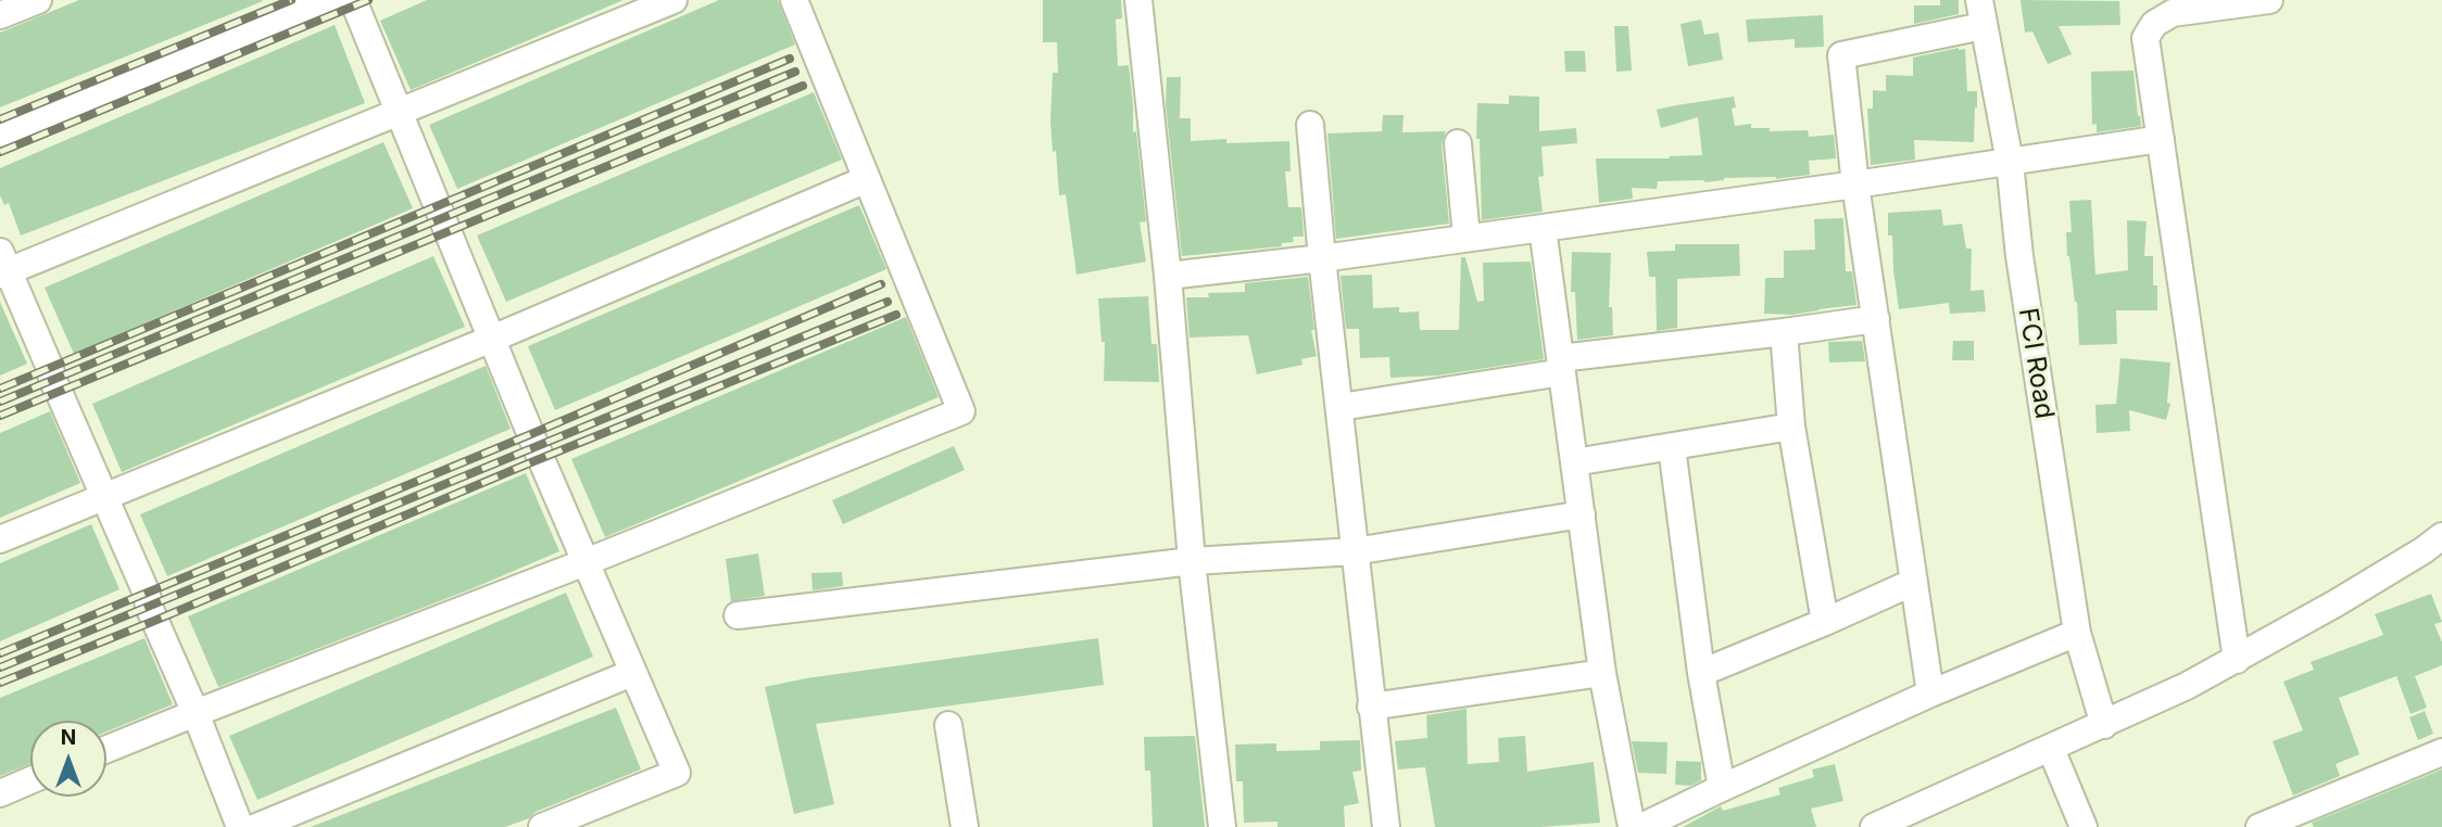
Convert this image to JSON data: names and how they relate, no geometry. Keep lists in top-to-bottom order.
{
  "streets": {
    "street": ["FCI Road"]
  },
  "north": "top"
}
